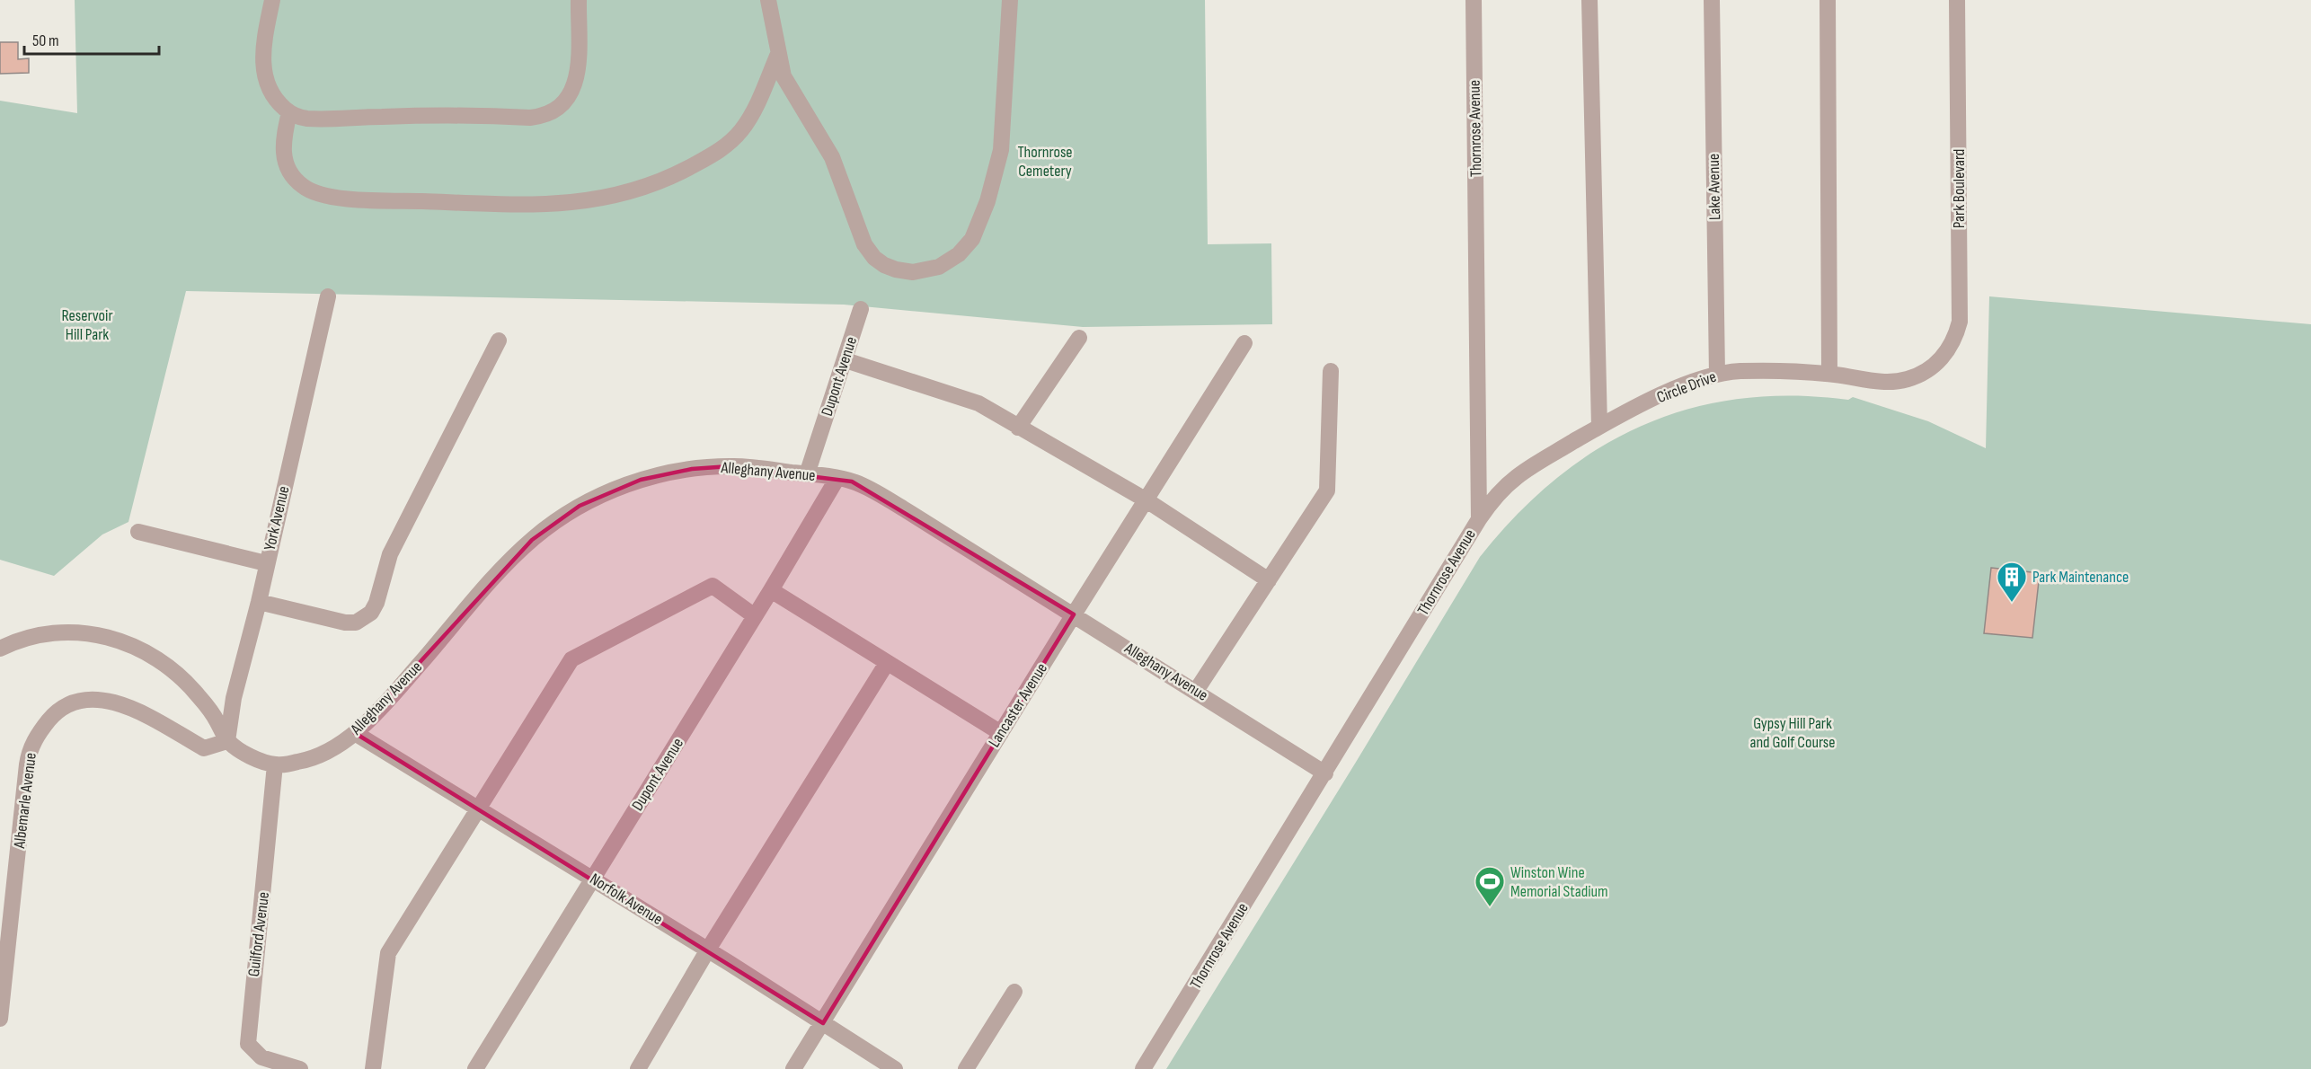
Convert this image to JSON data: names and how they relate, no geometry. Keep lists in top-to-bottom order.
{
  "streets": {
    "street": [
      "Thornrose Avenue",
      "Lake Avenue",
      "Park Boulevard",
      "Dupont Avenue",
      "Circle Drive",
      "Alleghany Avenue",
      "York Avenue",
      "Lancaster Avenue",
      "Albemarle Avenue",
      "Norfolk Avenue",
      "Guilford Avenue"
    ]
  },
  "crossings": [
    ["Thornrose Avenue", "Circle Drive"],
    ["Thornrose Avenue", "Alleghany Avenue"],
    ["Lake Avenue", "Circle Drive"],
    ["Park Boulevard", "Circle Drive"],
    ["Dupont Avenue", "Alleghany Avenue"],
    ["Dupont Avenue", "Norfolk Avenue"],
    ["Alleghany Avenue", "York Avenue"],
    ["Alleghany Avenue", "Lancaster Avenue"],
    ["Alleghany Avenue", "Albemarle Avenue"],
    ["Alleghany Avenue", "Norfolk Avenue"],
    ["Alleghany Avenue", "Guilford Avenue"],
    ["York Avenue", "Albemarle Avenue"],
    ["Lancaster Avenue", "Norfolk Avenue"]
  ],
  "parks": ["Thornrose Cemetery", "Reservoir Hill Park", "Gypsy Hill Park and Golf Course"],
  "places": {
    "building": ["Park Maintenance"],
    "sports": ["Winston Wine Memorial Stadium"]
  },
  "scale_bar": "50 m"
}
